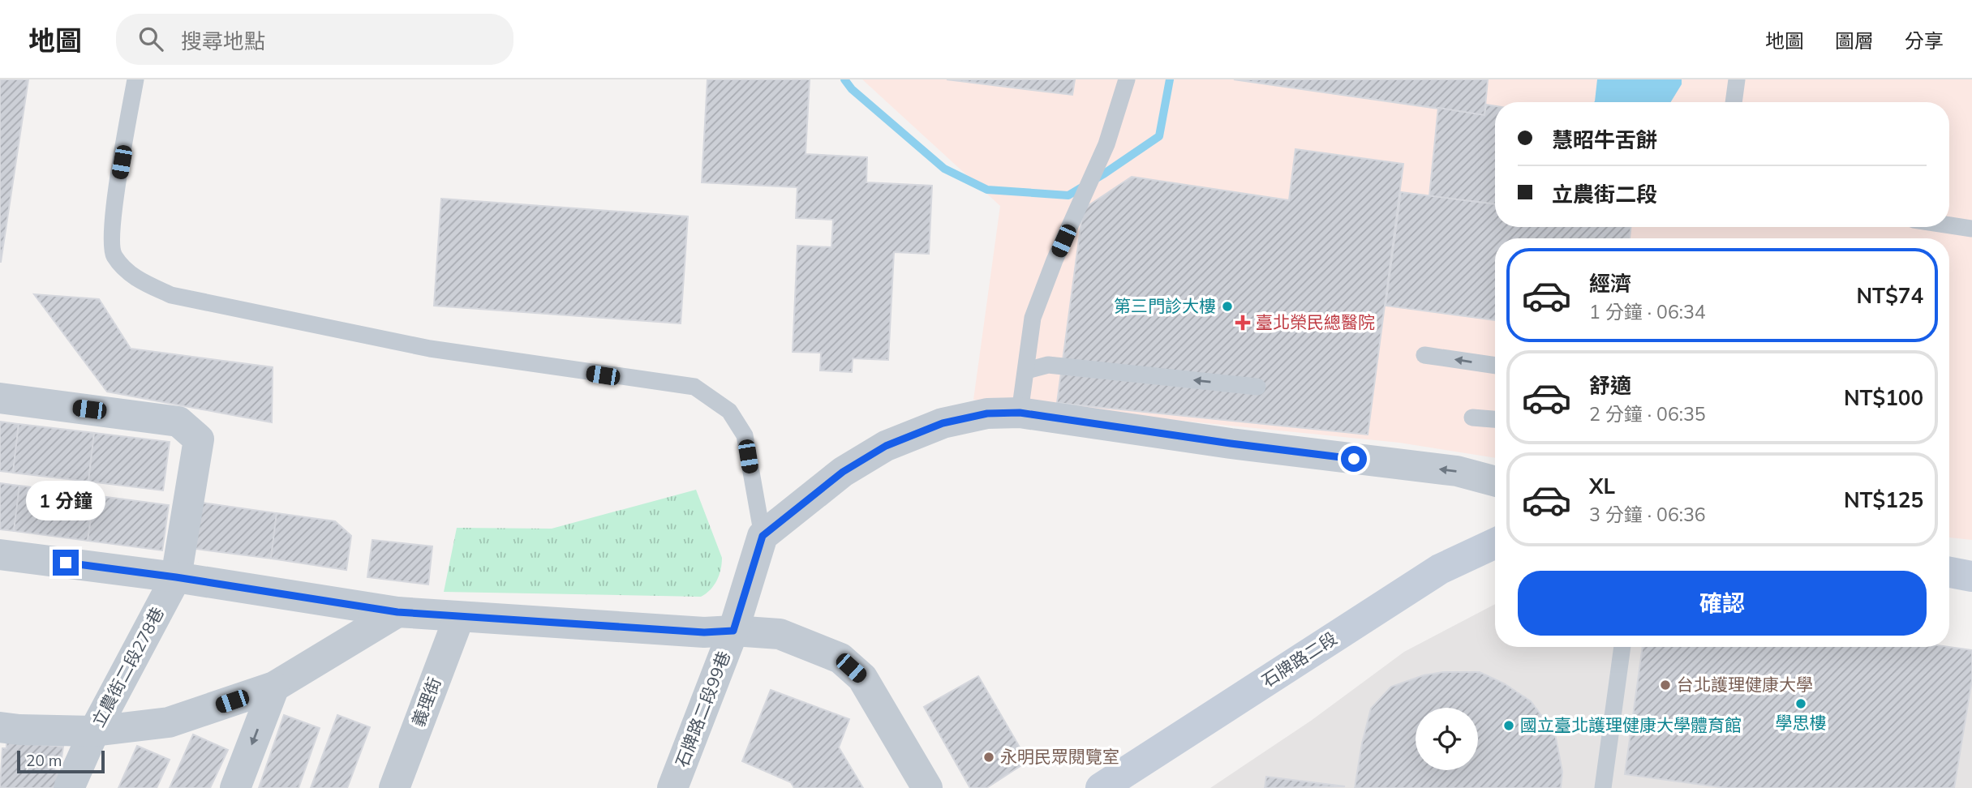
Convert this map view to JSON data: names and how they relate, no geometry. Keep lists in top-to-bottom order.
{
  "streets": {
    "street": [
      "石牌路二段",
      "立農街二段278巷",
      "義理街",
      "石牌路二段99巷"
    ]
  },
  "places": {
    "other": [
      "第三門診大樓",
      "台北護理健康大學",
      "學思樓",
      "國立臺北護理健康大學體育館",
      "永明民眾閱覽室"
    ],
    "health": ["臺北榮民總醫院"]
  },
  "scale_bar": "20 m",
  "page": {
    "header": "地圖",
    "search": "搜尋地點",
    "nav": ["地圖", "圖層", "分享"],
    "banner": ["慧昭牛舌餅", "立農街二段"],
    "list": [
      {
        "name": "經濟",
        "note": "1 分鐘 · 06:34",
        "value": "NT$74"
      },
      {
        "name": "舒適",
        "note": "2 分鐘 · 06:35",
        "value": "NT$100"
      },
      {
        "name": "XL",
        "note": "3 分鐘 · 06:36",
        "value": "NT$125"
      }
    ],
    "bubble": "1 分鐘",
    "buttons": "確認",
    "scale": "20 m"
  }
}
